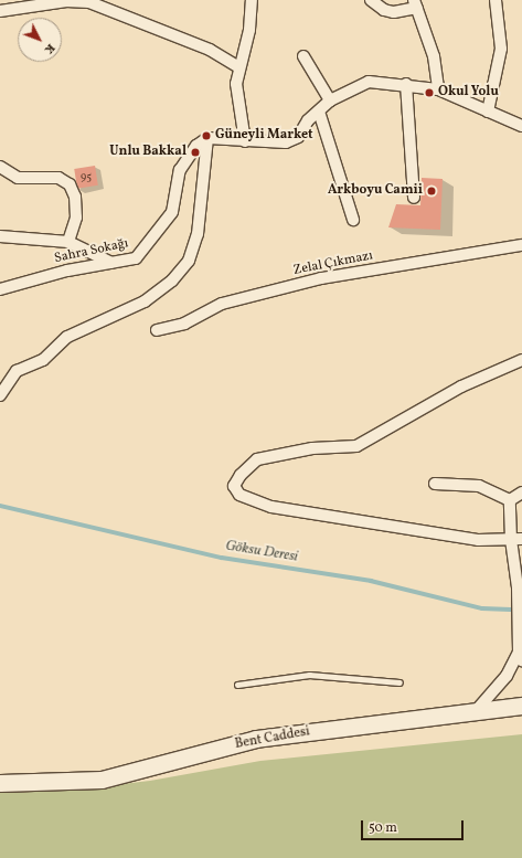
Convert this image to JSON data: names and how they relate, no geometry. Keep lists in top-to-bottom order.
{
  "streets": {
    "street": ["Sahra Sokağı", "Zelal Çıkmazı", "Bent Caddesi"]
  },
  "water": ["Göksu Deresi"],
  "places": [
    "Okul Yolu",
    "Güneyli Market",
    "Unlu Bakkal",
    "Arkboyu Camii"
  ],
  "house_numbers": ["95"],
  "scale_bar": "50 m",
  "north": "bottom right"
}
